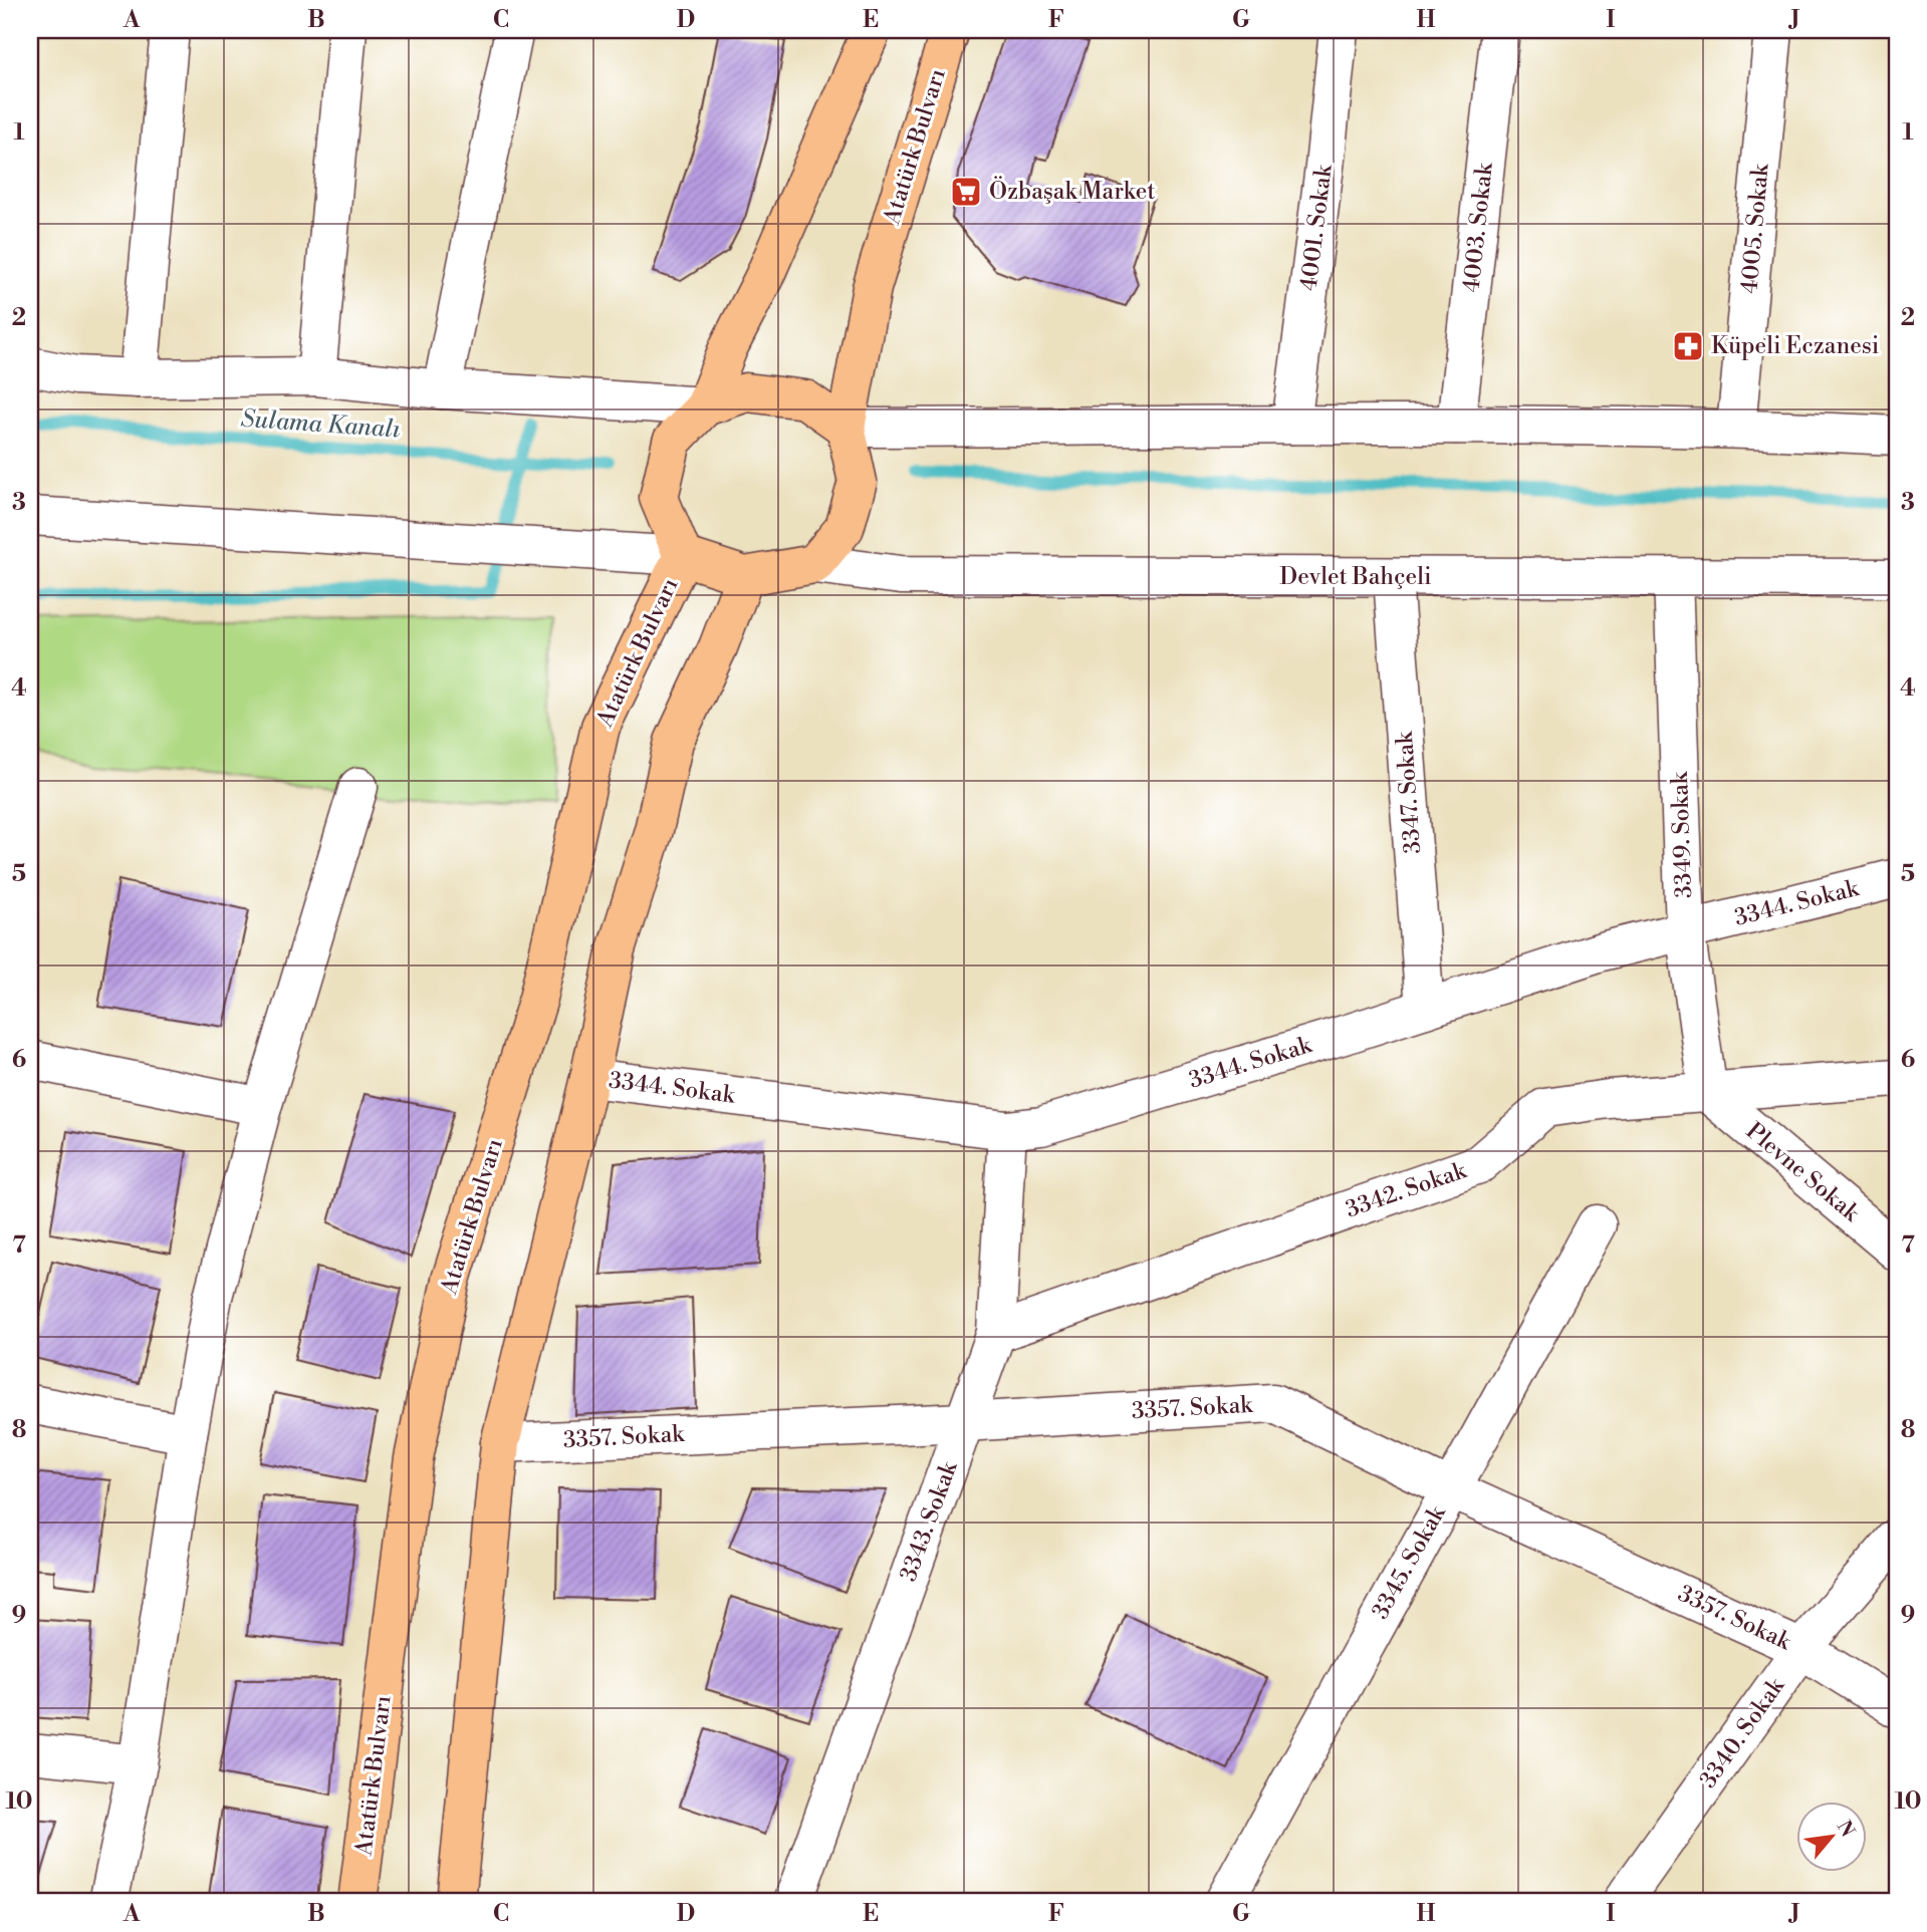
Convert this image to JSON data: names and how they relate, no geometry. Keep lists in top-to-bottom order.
{
  "streets": {
    "main road": ["Atatürk Bulvarı"],
    "street": [
      "4001. Sokak",
      "4003. Sokak",
      "4005. Sokak",
      "Devlet Bahçeli",
      "3347. Sokak",
      "3349. Sokak",
      "3344. Sokak",
      "Plevne Sokak",
      "3342. Sokak",
      "3357. Sokak",
      "3343. Sokak",
      "3345. Sokak",
      "3340. Sokak"
    ]
  },
  "crossings": [
    ["Atatürk Bulvarı", "Devlet Bahçeli"],
    ["Devlet Bahçeli", "3347. Sokak"],
    ["Devlet Bahçeli", "3349. Sokak"],
    ["3347. Sokak", "3344. Sokak"],
    ["3349. Sokak", "3344. Sokak"],
    ["3349. Sokak", "Plevne Sokak"],
    ["3349. Sokak", "3342. Sokak"],
    ["3344. Sokak", "3343. Sokak"],
    ["Plevne Sokak", "3342. Sokak"],
    ["3342. Sokak", "3343. Sokak"],
    ["3357. Sokak", "3343. Sokak"],
    ["3357. Sokak", "3345. Sokak"],
    ["3357. Sokak", "3340. Sokak"]
  ],
  "water": ["Sulama Kanalı"],
  "places": {
    "supermarket": ["Özbaşak Market"],
    "pharmacy": ["Küpeli Eczanesi"]
  },
  "north": "top right",
  "grid": {
    "columns": [
      "A",
      "B",
      "C",
      "D",
      "E",
      "F",
      "G",
      "H",
      "I",
      "J"
    ],
    "rows": [
      "1",
      "2",
      "3",
      "4",
      "5",
      "6",
      "7",
      "8",
      "9",
      "10"
    ]
  }
}
